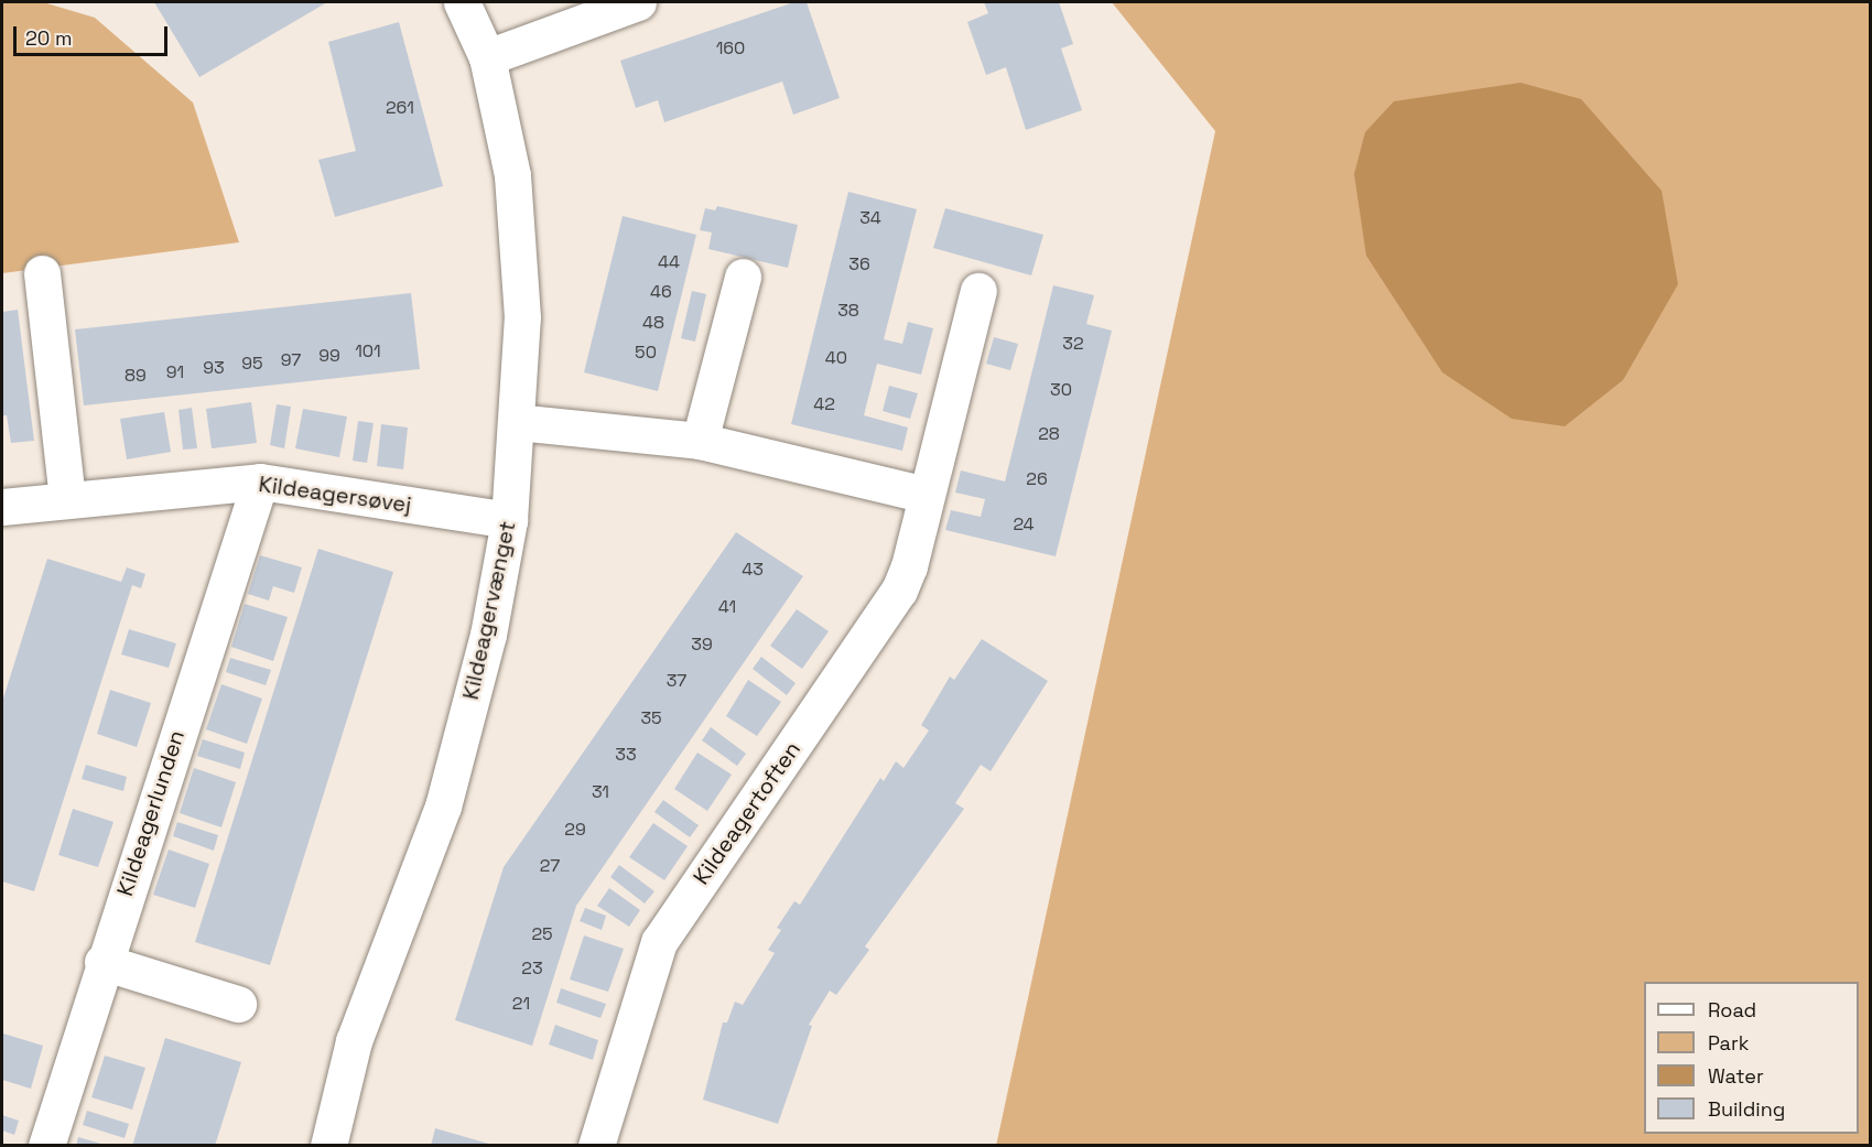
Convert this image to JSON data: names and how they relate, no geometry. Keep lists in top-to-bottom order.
{
  "streets": {
    "street": [
      "Kildeagersøvej",
      "Kildeagervænget",
      "Kildeagerlunden",
      "Kildeagertoften"
    ]
  },
  "crossings": [
    ["Kildeagersøvej", "Kildeagervænget"],
    ["Kildeagersøvej", "Kildeagerlunden"]
  ],
  "house_numbers": [
    "160",
    "261",
    "34",
    "44",
    "36",
    "46",
    "38",
    "48",
    "32",
    "101",
    "50",
    "99",
    "40",
    "97",
    "95",
    "93",
    "91",
    "89",
    "30",
    "42",
    "28",
    "26",
    "24",
    "43",
    "41",
    "39",
    "37",
    "35",
    "33",
    "31",
    "29",
    "27",
    "25",
    "23",
    "21"
  ],
  "legend": [
    "Road",
    "Park",
    "Water",
    "Building"
  ],
  "scale_bar": "20 m"
}
